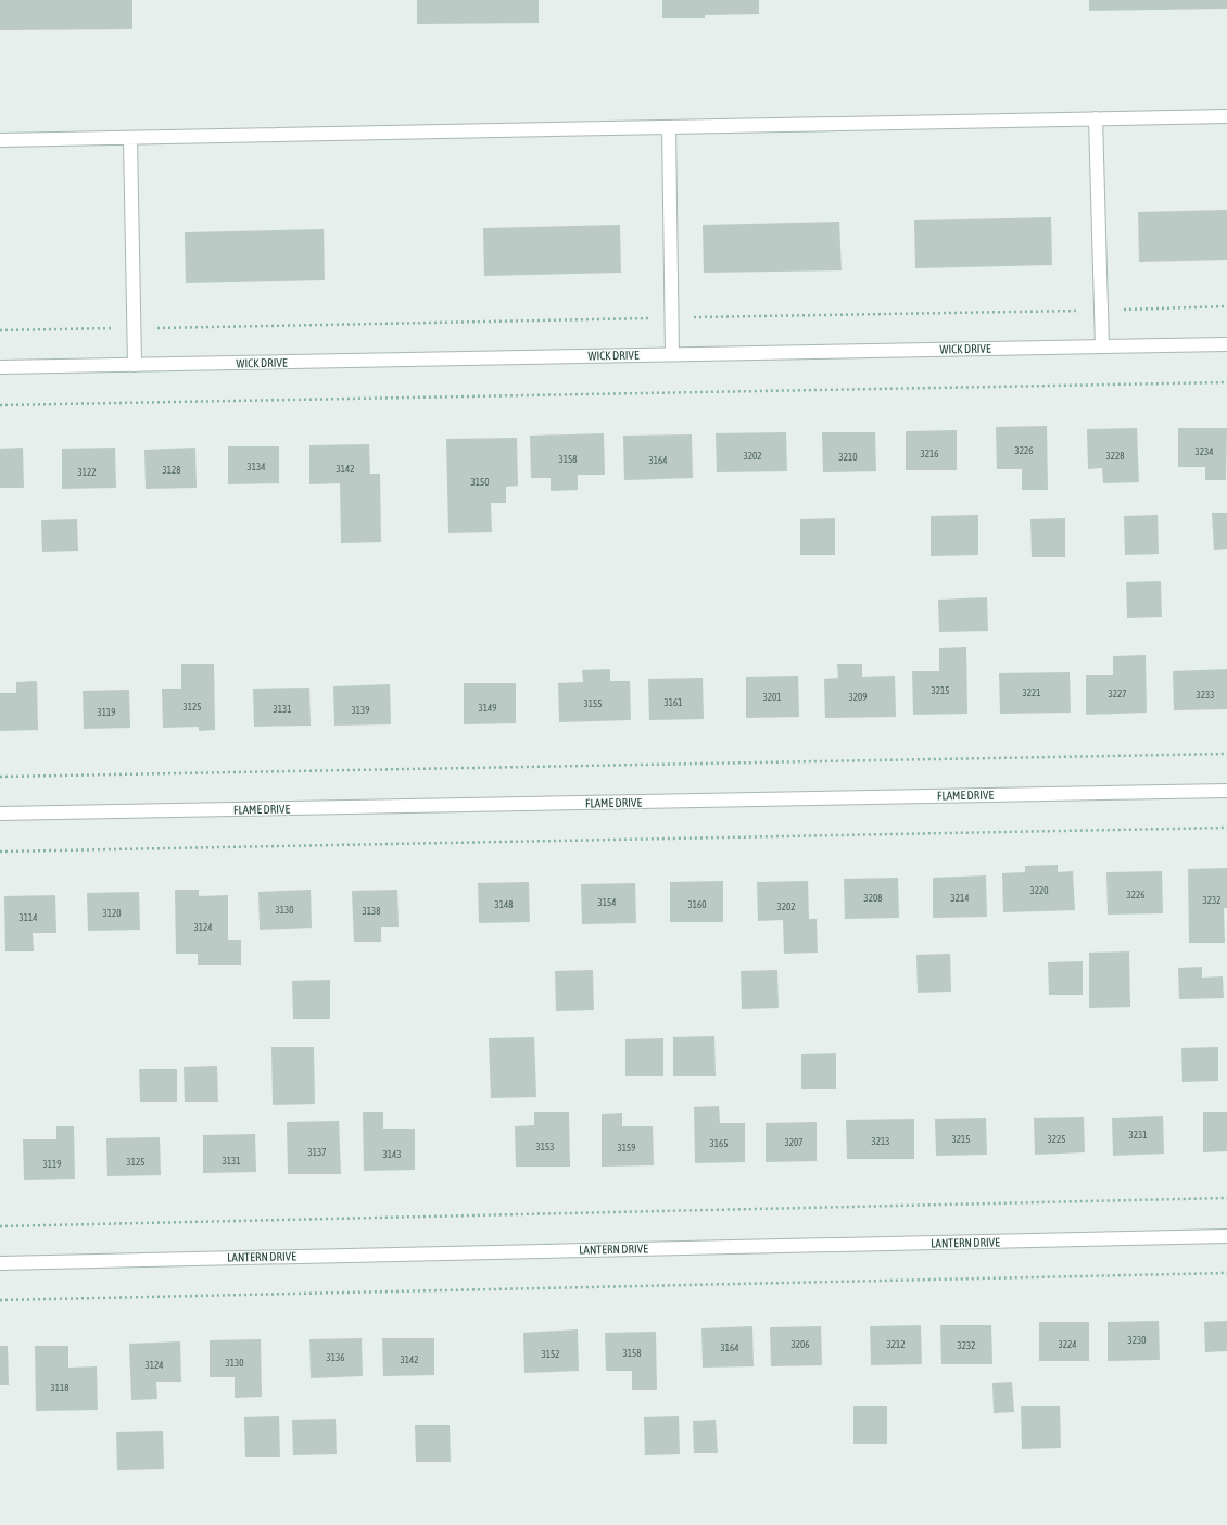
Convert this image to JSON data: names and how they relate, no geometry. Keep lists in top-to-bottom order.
{
  "streets": {
    "street": ["WICK DRIVE", "FLAME DRIVE", "LANTERN DRIVE"]
  },
  "house_numbers": [
    "3226",
    "3234",
    "3216",
    "3202",
    "3228",
    "3210",
    "3158",
    "3164",
    "3134",
    "3142",
    "3128",
    "3122",
    "3150",
    "3215",
    "3221",
    "3227",
    "3233",
    "3201",
    "3209",
    "3161",
    "3155",
    "3125",
    "3149",
    "3131",
    "3139",
    "3119",
    "3220",
    "3226",
    "3208",
    "3214",
    "3232",
    "3154",
    "3148",
    "3160",
    "3202",
    "3130",
    "3138",
    "3120",
    "3114",
    "3124",
    "3231",
    "3215",
    "3225",
    "3213",
    "3207",
    "3165",
    "3153",
    "3159",
    "3137",
    "3143",
    "3131",
    "3125",
    "3119",
    "3230",
    "3206",
    "3212",
    "3224",
    "3232",
    "3164",
    "3158",
    "3152",
    "3136",
    "3142",
    "3130",
    "3124",
    "3118"
  ]
}
